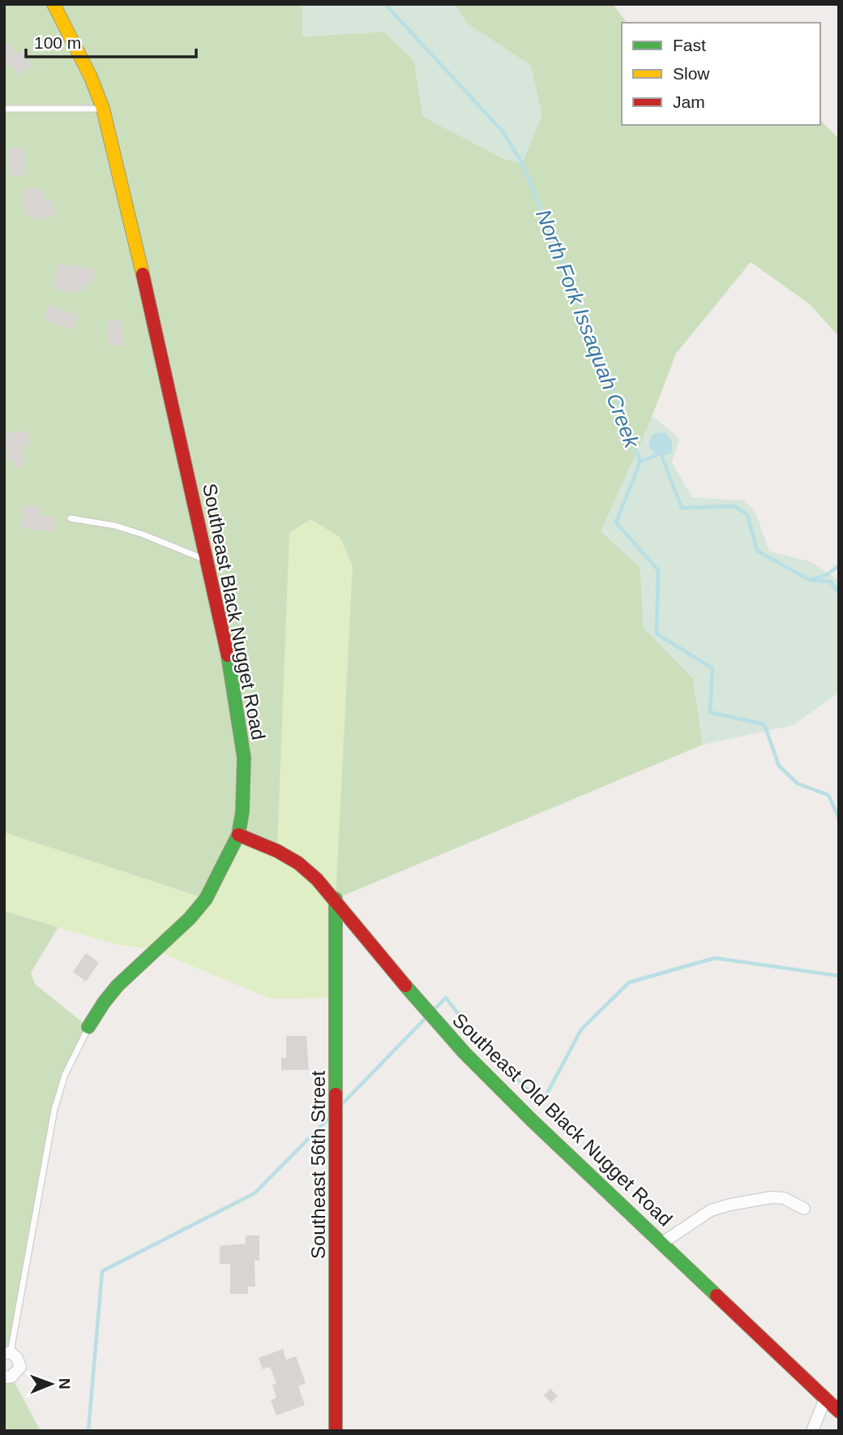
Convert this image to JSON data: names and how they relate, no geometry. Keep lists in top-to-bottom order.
{
  "streets": {
    "street": ["Southeast Black Nugget Road", "Southeast Old Black Nugget Road", "Southeast 56th Street"]
  },
  "crossings": [
    ["Southeast Black Nugget Road", "Southeast Old Black Nugget Road"],
    ["Southeast Old Black Nugget Road", "Southeast 56th Street"]
  ],
  "water": ["North Fork Issaquah Creek"],
  "legend": ["Fast", "Slow", "Jam"],
  "scale_bar": "100 m",
  "north": "right"
}
